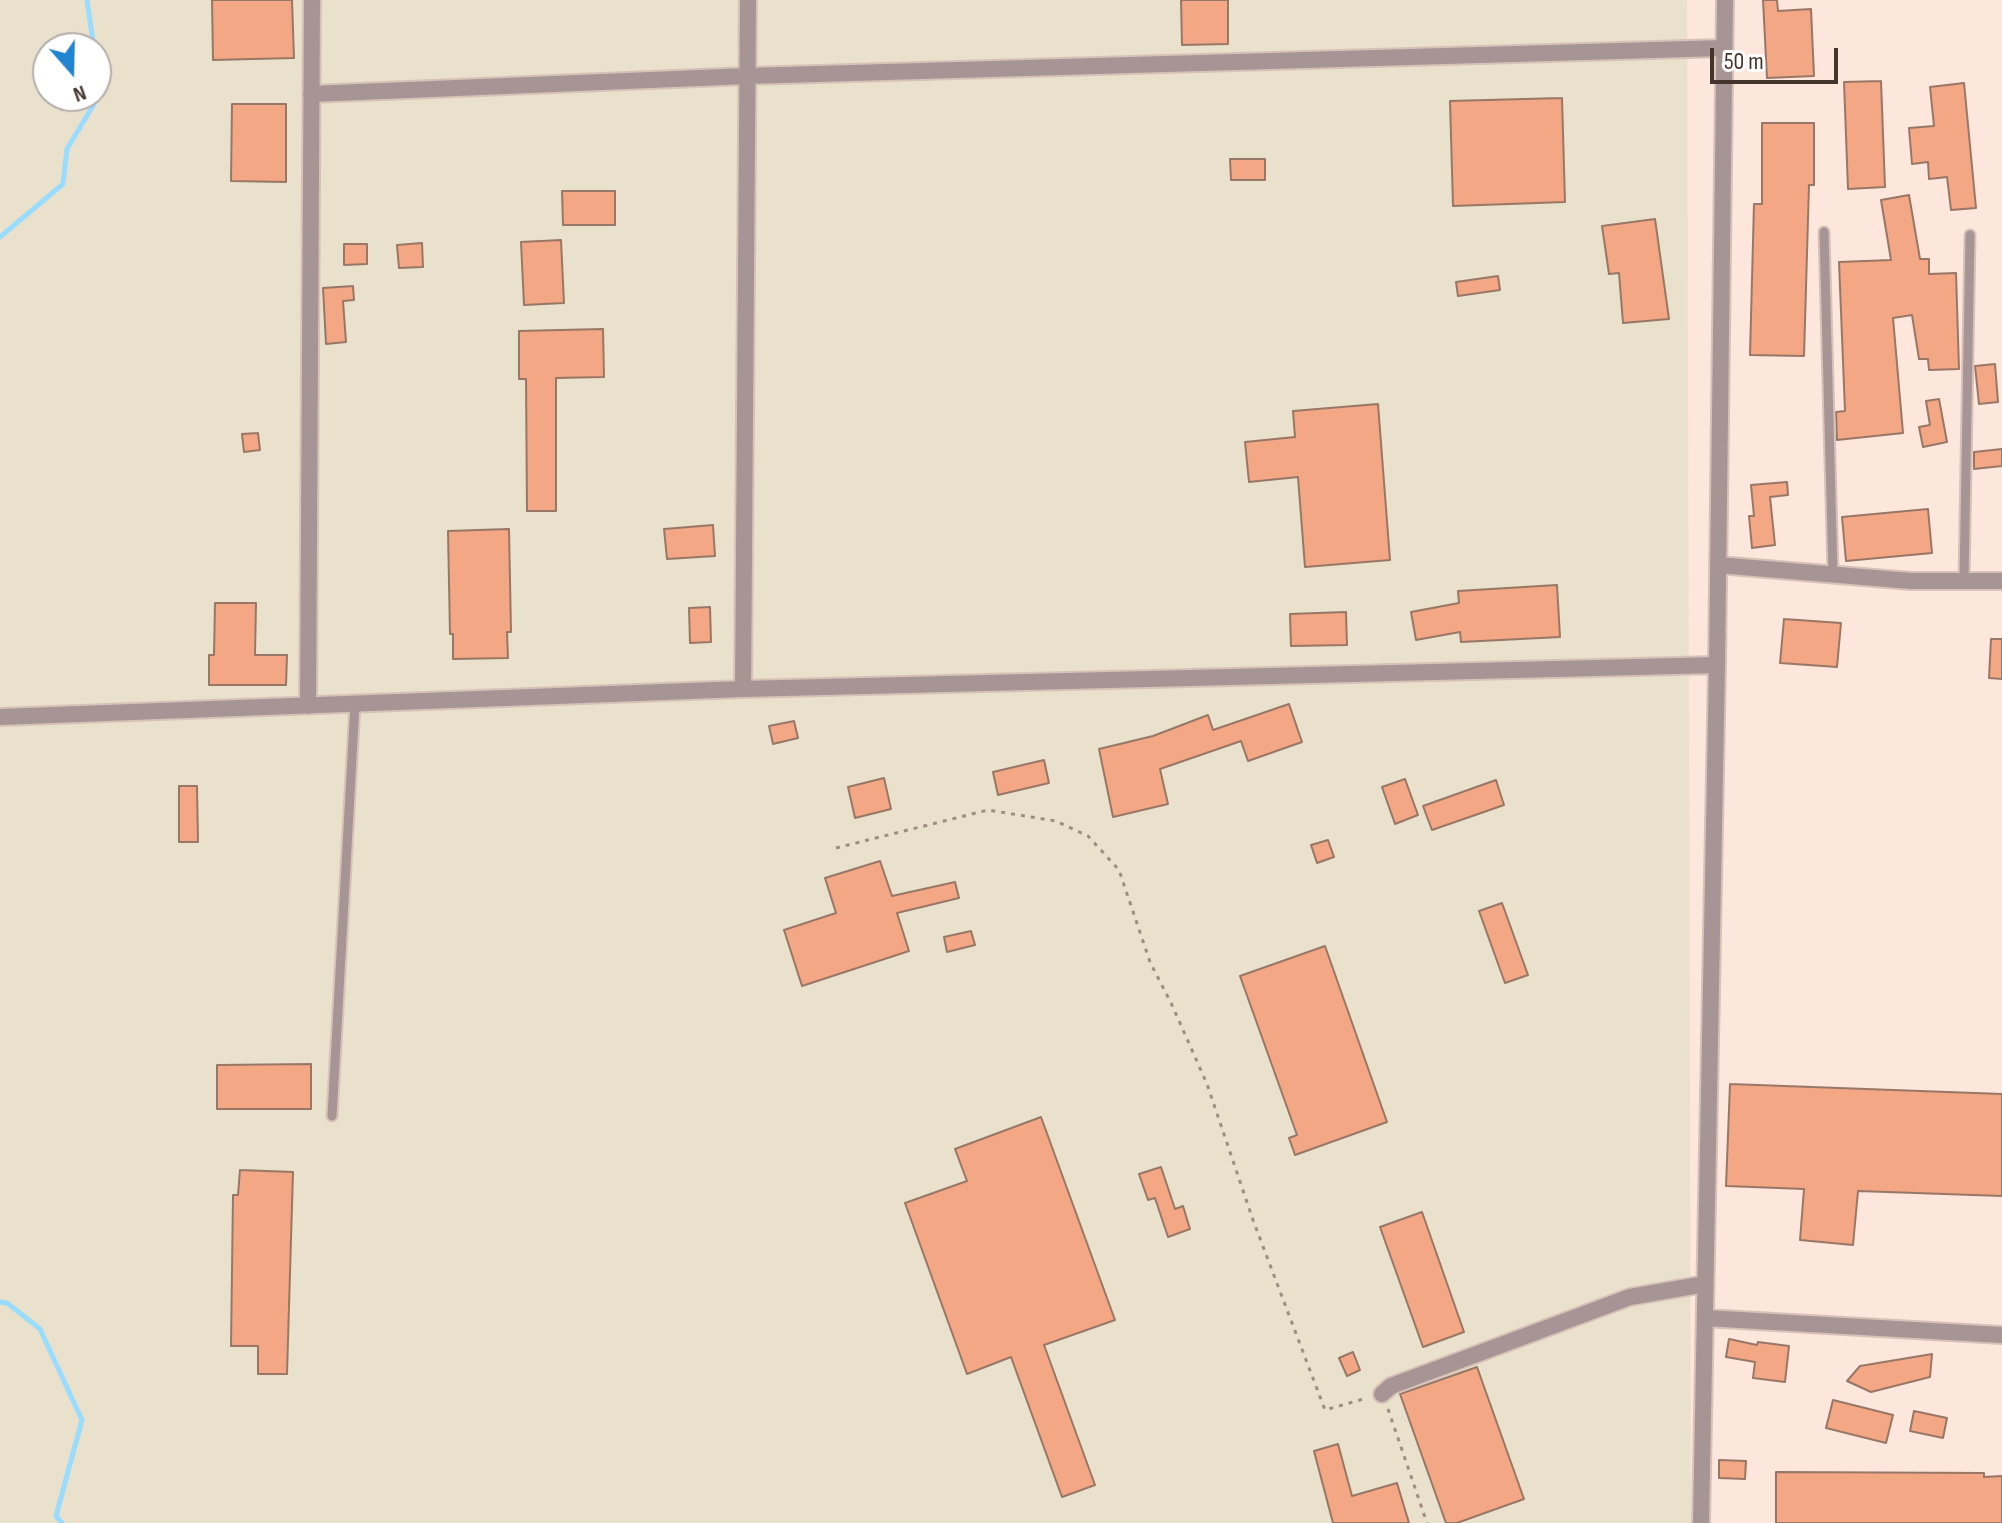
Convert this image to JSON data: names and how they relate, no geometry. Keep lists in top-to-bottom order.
{
  "scale_bar": "50 m",
  "north": "bottom"
}
